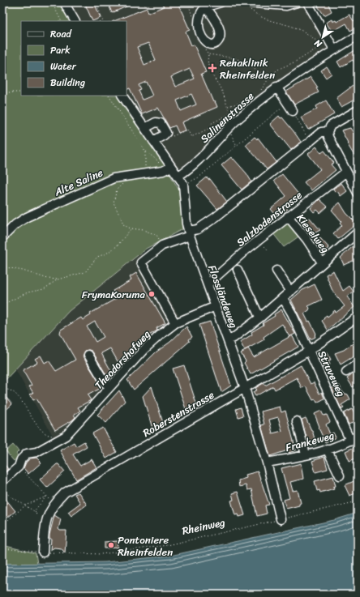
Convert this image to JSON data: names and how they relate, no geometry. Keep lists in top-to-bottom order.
{
  "streets": {
    "street": [
      "Salinenstrasse",
      "Alte Saline",
      "Salzbodenstrasse",
      "Kieselweg",
      "Flossländeweg",
      "Theodorshofweg",
      "Struveweg",
      "Roberstenstrasse",
      "Frankeweg"
    ],
    "path": ["Rheinweg"]
  },
  "crossings": [
    ["Salinenstrasse", "Flossländeweg"],
    ["Alte Saline", "Flossländeweg"],
    ["Salzbodenstrasse", "Kieselweg"],
    ["Salzbodenstrasse", "Flossländeweg"],
    ["Flossländeweg", "Theodorshofweg"],
    ["Flossländeweg", "Roberstenstrasse"],
    ["Flossländeweg", "Frankeweg"],
    ["Flossländeweg", "Rheinweg"],
    ["Struveweg", "Roberstenstrasse"],
    ["Struveweg", "Frankeweg"],
    ["Roberstenstrasse", "Rheinweg"]
  ],
  "places": {
    "health": ["Rehaklinik Rheinfelden"],
    "other": ["FrymaKoruma", "Pontoniere Rheinfelden"]
  },
  "legend": [
    "Road",
    "Park",
    "Water",
    "Building"
  ],
  "north": "bottom left"
}
